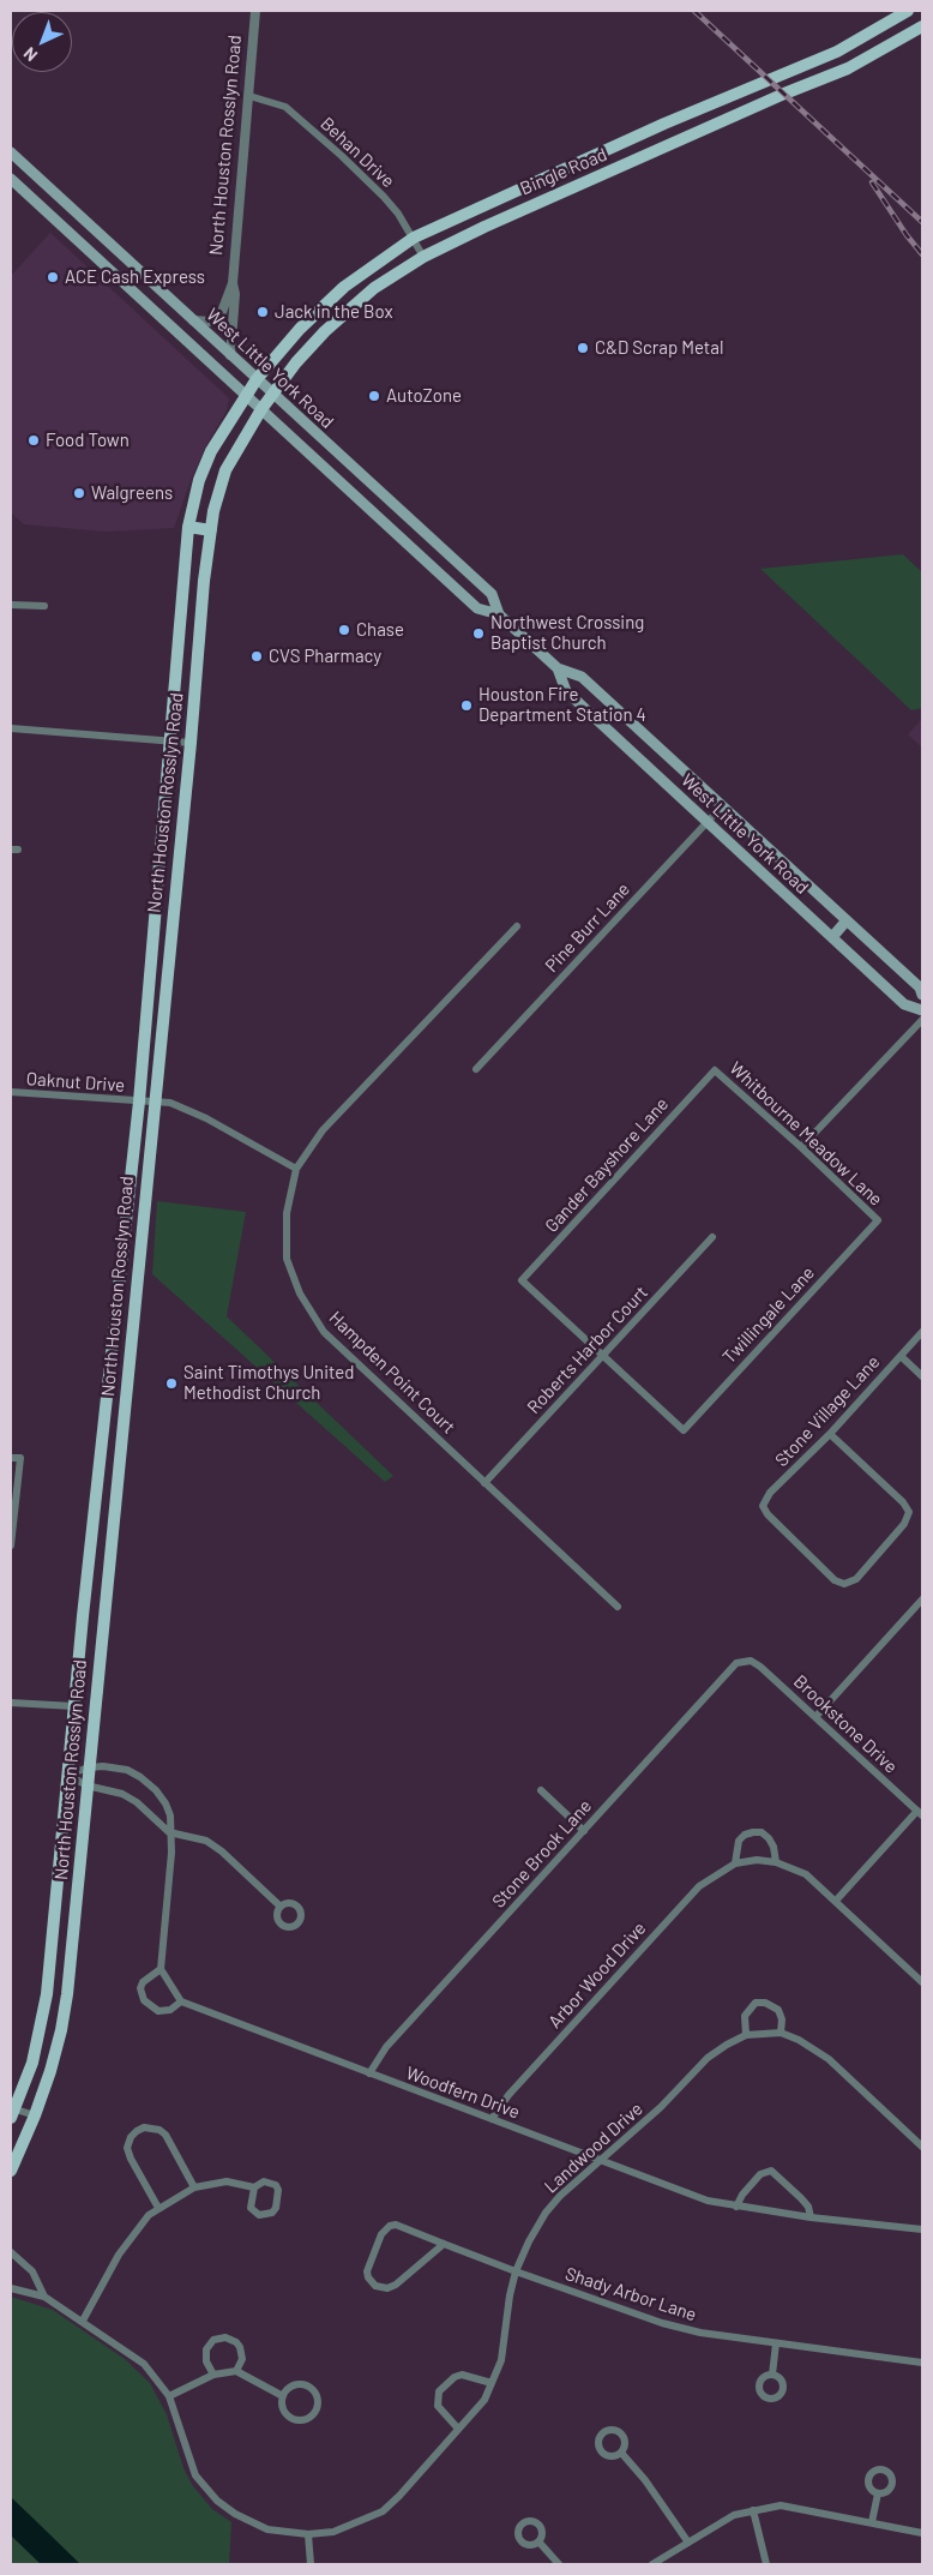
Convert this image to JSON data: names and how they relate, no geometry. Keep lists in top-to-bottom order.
{
  "streets": {
    "main road": ["North Houston Rosslyn Road", "Bingle Road", "West Little York Road"],
    "street": [
      "Behan Drive",
      "Pine Burr Lane",
      "Oaknut Drive",
      "Whitbourne Meadow Lane",
      "Gander Bayshore Lane",
      "Twillingale Lane",
      "Roberts Harbor Court",
      "Hampden Point Court",
      "Stone Village Lane",
      "Brookstone Drive",
      "Stone Brook Lane",
      "Arbor Wood Drive",
      "Woodfern Drive",
      "Landwood Drive",
      "Shady Arbor Lane"
    ]
  },
  "crossings": [
    ["North Houston Rosslyn Road", "Behan Drive"],
    ["North Houston Rosslyn Road", "Bingle Road"],
    ["North Houston Rosslyn Road", "West Little York Road"],
    ["North Houston Rosslyn Road", "Oaknut Drive"],
    ["Behan Drive", "Bingle Road"],
    ["Bingle Road", "West Little York Road"],
    ["West Little York Road", "Pine Burr Lane"],
    ["Oaknut Drive", "Hampden Point Court"],
    ["Whitbourne Meadow Lane", "Gander Bayshore Lane"],
    ["Whitbourne Meadow Lane", "Twillingale Lane"],
    ["Gander Bayshore Lane", "Twillingale Lane"],
    ["Gander Bayshore Lane", "Roberts Harbor Court"],
    ["Twillingale Lane", "Roberts Harbor Court"],
    ["Roberts Harbor Court", "Hampden Point Court"],
    ["Brookstone Drive", "Stone Brook Lane"],
    ["Stone Brook Lane", "Woodfern Drive"],
    ["Arbor Wood Drive", "Woodfern Drive"],
    ["Woodfern Drive", "Landwood Drive"],
    ["Landwood Drive", "Shady Arbor Lane"]
  ],
  "places": [
    "ACE Cash Express",
    "Jack in the Box",
    "C&D Scrap Metal",
    "AutoZone",
    "Food Town",
    "Walgreens",
    "Chase",
    "Northwest Crossing Baptist Church",
    "CVS Pharmacy",
    "Houston Fire Department Station 4",
    "Saint Timothys United Methodist Church"
  ],
  "north": "bottom left"
}
